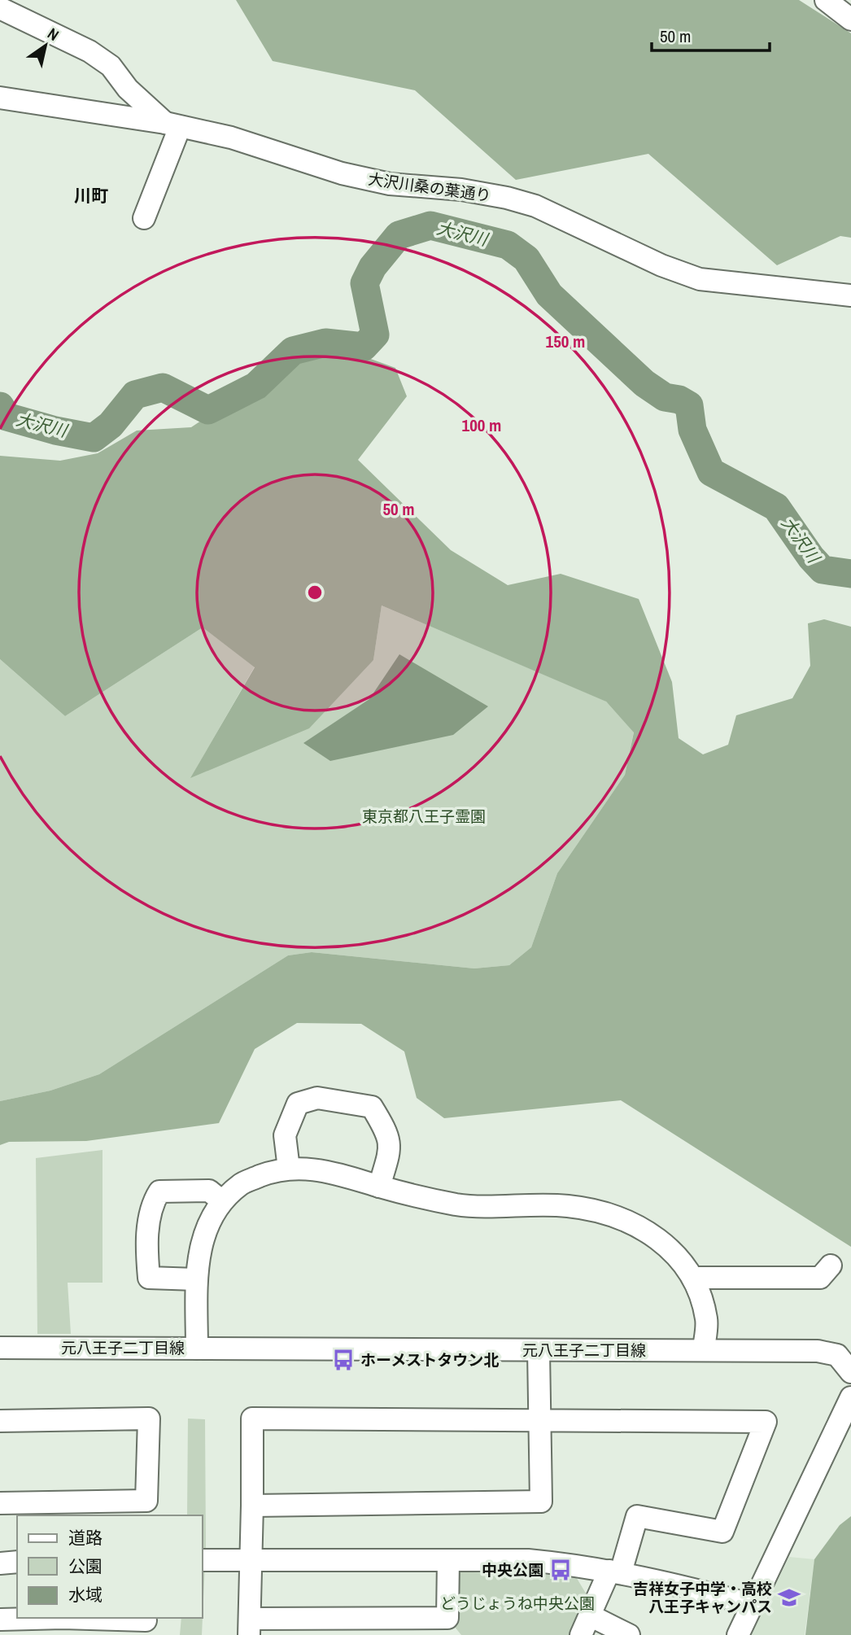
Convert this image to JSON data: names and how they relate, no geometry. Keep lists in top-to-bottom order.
{
  "streets": {
    "street": ["大沢川桑の葉通り", "元八王子二丁目線"]
  },
  "districts": ["川町"],
  "water": ["大沢川"],
  "parks": ["東京都八王子霊園", "どうじょうね中央公園"],
  "places": {
    "bus stop": ["ホーメストタウン北", "中央公園"],
    "school or university": ["吉祥女子中学・高校 八王子キャンパス"]
  },
  "legend": ["道路", "公園", "水域"],
  "scale_bar": "50 m",
  "north": "top right",
  "rings": ["150 m", "100 m", "50 m"]
}
